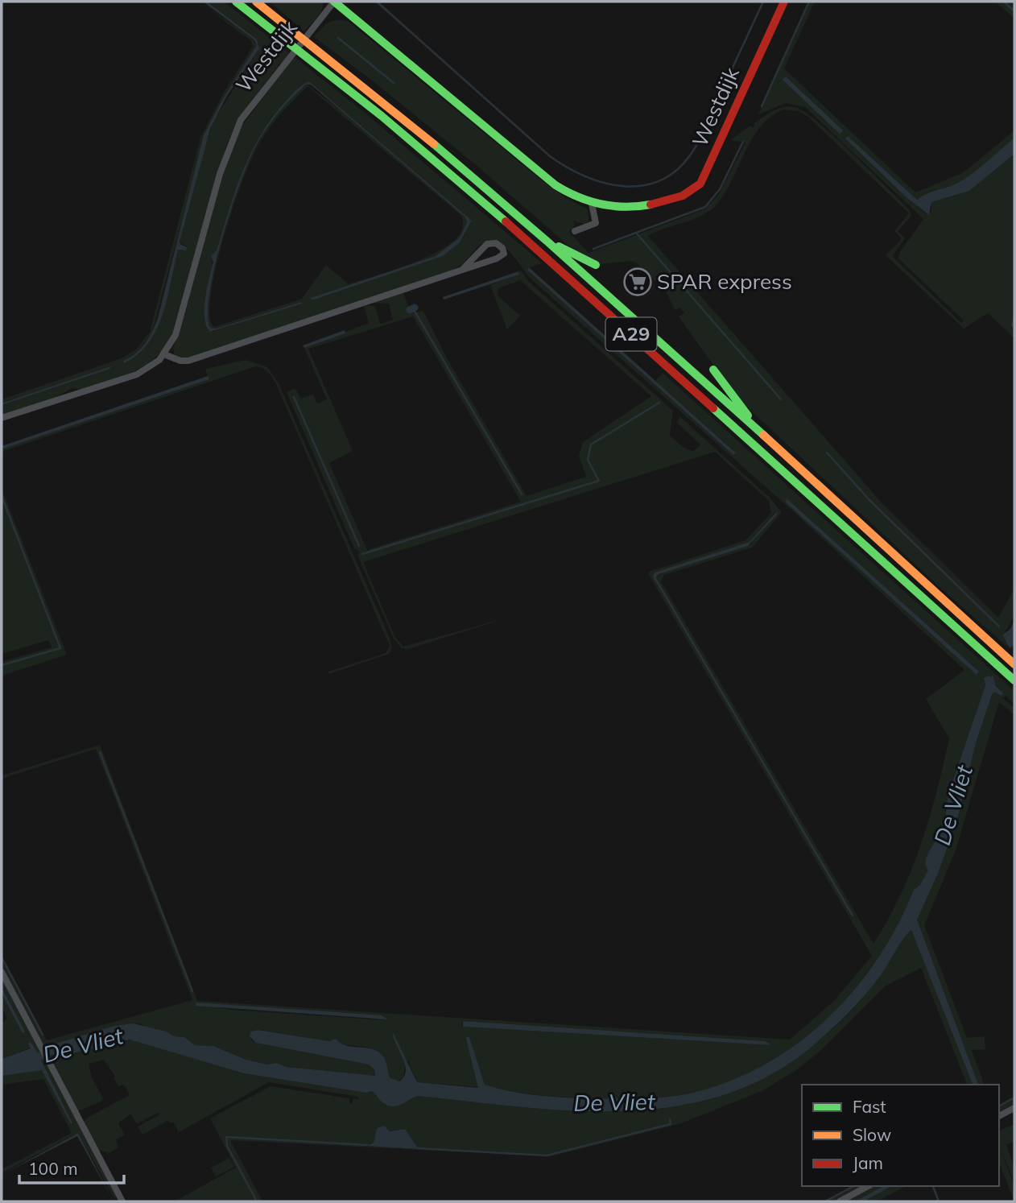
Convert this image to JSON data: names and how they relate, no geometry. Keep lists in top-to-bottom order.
{
  "streets": {
    "main road": ["Westdijk", "A29"]
  },
  "water": ["De Vliet"],
  "places": {
    "supermarket": ["SPAR express"]
  },
  "legend": ["Fast", "Slow", "Jam"],
  "scale_bar": "100 m"
}
